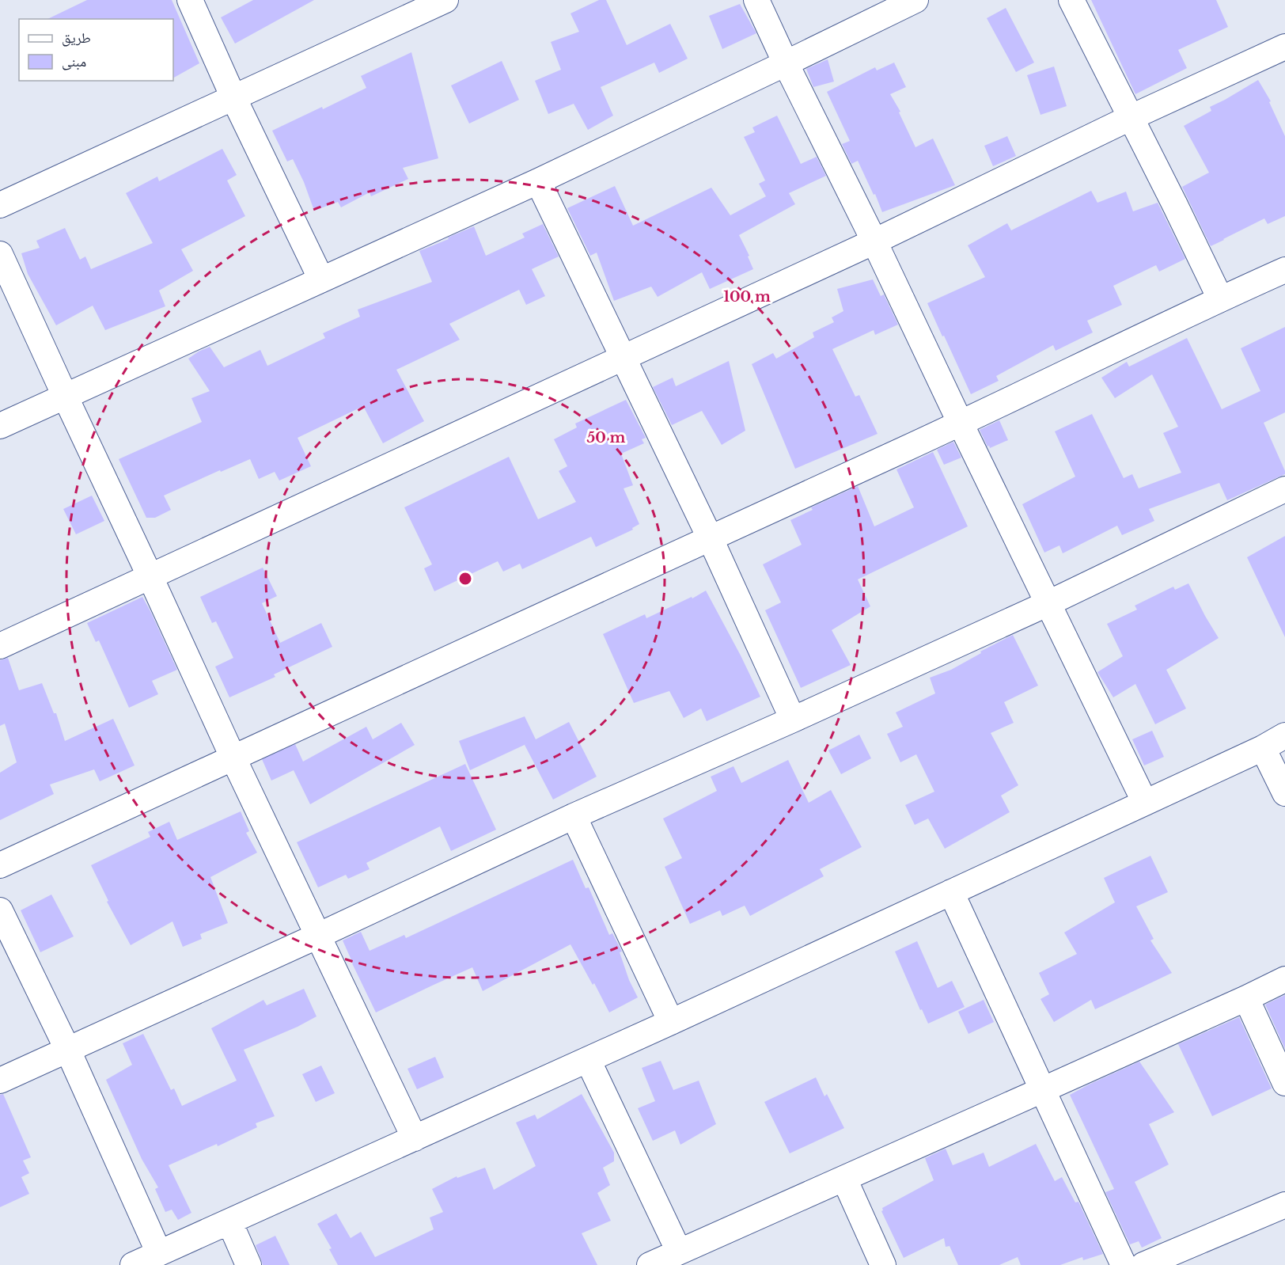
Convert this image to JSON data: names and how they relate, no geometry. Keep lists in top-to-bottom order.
{
  "legend": ["طريق", "مبنى"],
  "rings": ["100 m", "50 m"]
}
